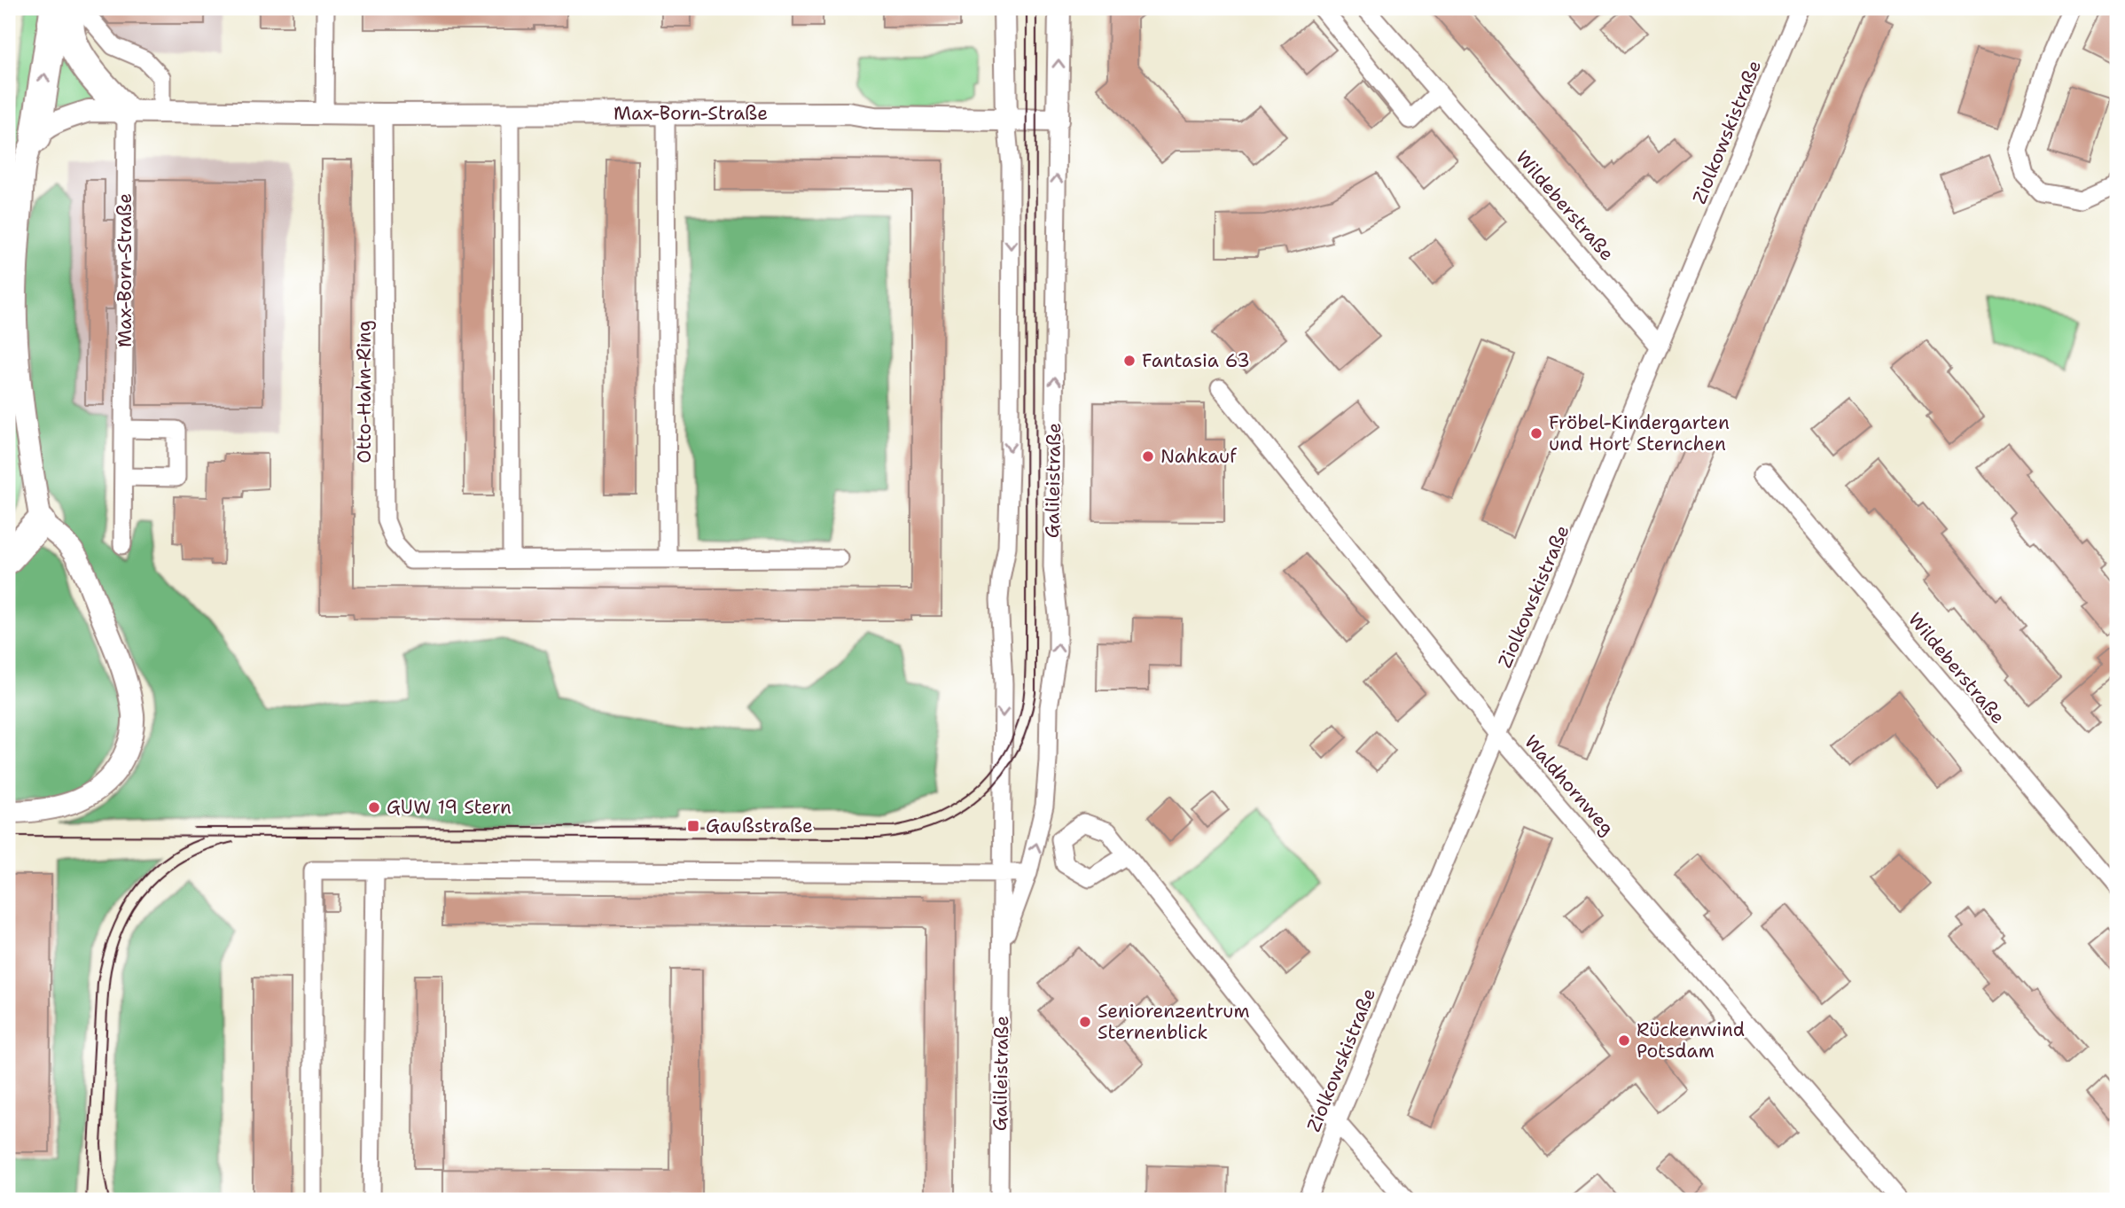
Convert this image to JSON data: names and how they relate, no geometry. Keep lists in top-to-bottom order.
{
  "streets": {
    "street": [
      "Max-Born-Straße",
      "Ziolkowskistraße",
      "Wildeberstraße",
      "Otto-Hahn-Ring",
      "Galileistraße",
      "Waldhornweg"
    ]
  },
  "crossings": [
    ["Max-Born-Straße", "Otto-Hahn-Ring"],
    ["Max-Born-Straße", "Galileistraße"],
    ["Ziolkowskistraße", "Wildeberstraße"],
    ["Ziolkowskistraße", "Waldhornweg"]
  ],
  "places": {
    "other": [
      "Fantasia 63",
      "Fröbel-Kindergarten und Hort Sternchen",
      "Nahkauf",
      "GUW 19 Stern",
      "Seniorenzentrum Sternenblick",
      "Rückenwind Potsdam"
    ],
    "transit": ["Gaußstraße"]
  }
}
